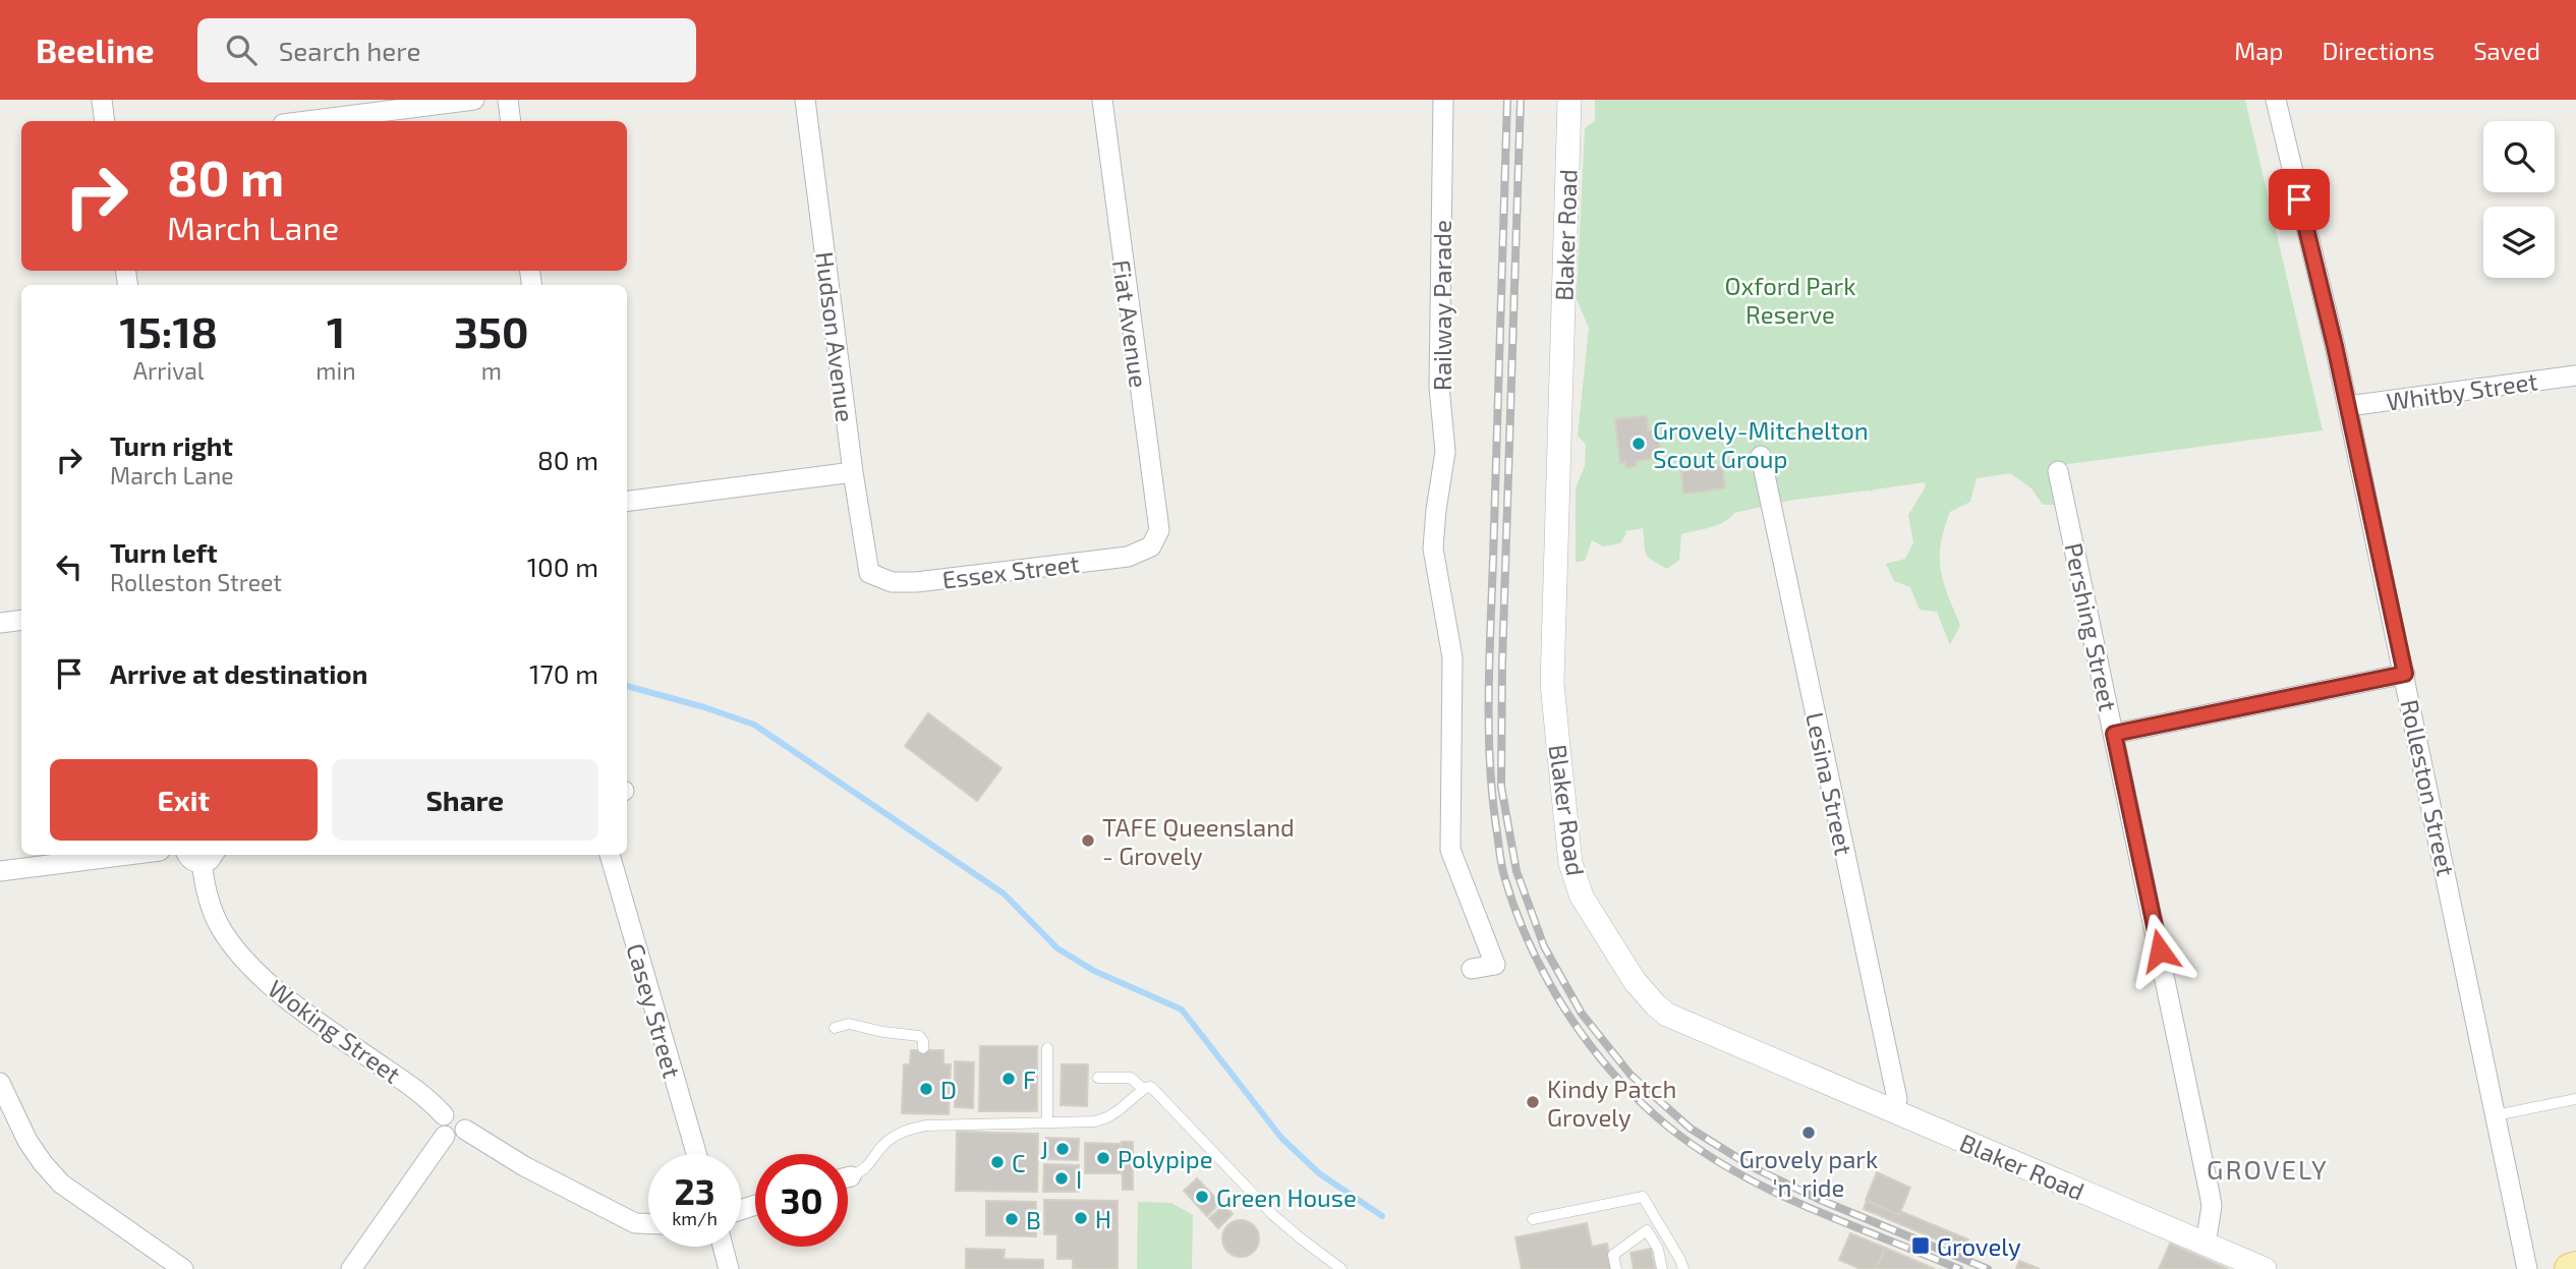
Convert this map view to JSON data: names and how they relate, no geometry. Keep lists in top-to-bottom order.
{
  "streets": {
    "street": [
      "Blaker Road",
      "Railway Parade",
      "Fiat Avenue",
      "Hudson Avenue",
      "Whitby Street",
      "Essex Street",
      "Pershing Street",
      "Lesina Street",
      "Rolleston Street",
      "Casey Street",
      "Woking Street"
    ]
  },
  "crossings": [
    ["Blaker Road", "Pershing Street"],
    ["Blaker Road", "Lesina Street"],
    ["Fiat Avenue", "Essex Street"],
    ["Hudson Avenue", "Essex Street"],
    ["Whitby Street", "Rolleston Street"]
  ],
  "districts": ["GROVELY"],
  "parks": ["Oxford Park Reserve"],
  "places": {
    "other": [
      "Grovely-Mitchelton Scout Group",
      "TAFE Queensland - Grovely",
      "F",
      "D",
      "Kindy Patch Grovely",
      "Grovely park 'n' ride",
      "J",
      "Polypipe",
      "C",
      "I",
      "Green House",
      "H",
      "B"
    ],
    "transit": ["Grovely"]
  },
  "page": {
    "header": "Beeline",
    "search": "Search here",
    "nav": ["Map", "Directions", "Saved"],
    "turn": ["80 m", "March Lane"],
    "eta": [
      "15:18",
      "Arrival",
      "1",
      "min",
      "350",
      "m"
    ],
    "list": [
      {
        "name": "Turn right",
        "note": "March Lane",
        "value": "80 m"
      },
      {
        "name": "Turn left",
        "note": "Rolleston Street",
        "value": "100 m"
      },
      {
        "name": "Arrive at destination",
        "value": "170 m"
      }
    ],
    "buttons": ["Exit", "Share"],
    "speed": "23 km/h",
    "limit": "30"
  }
}
